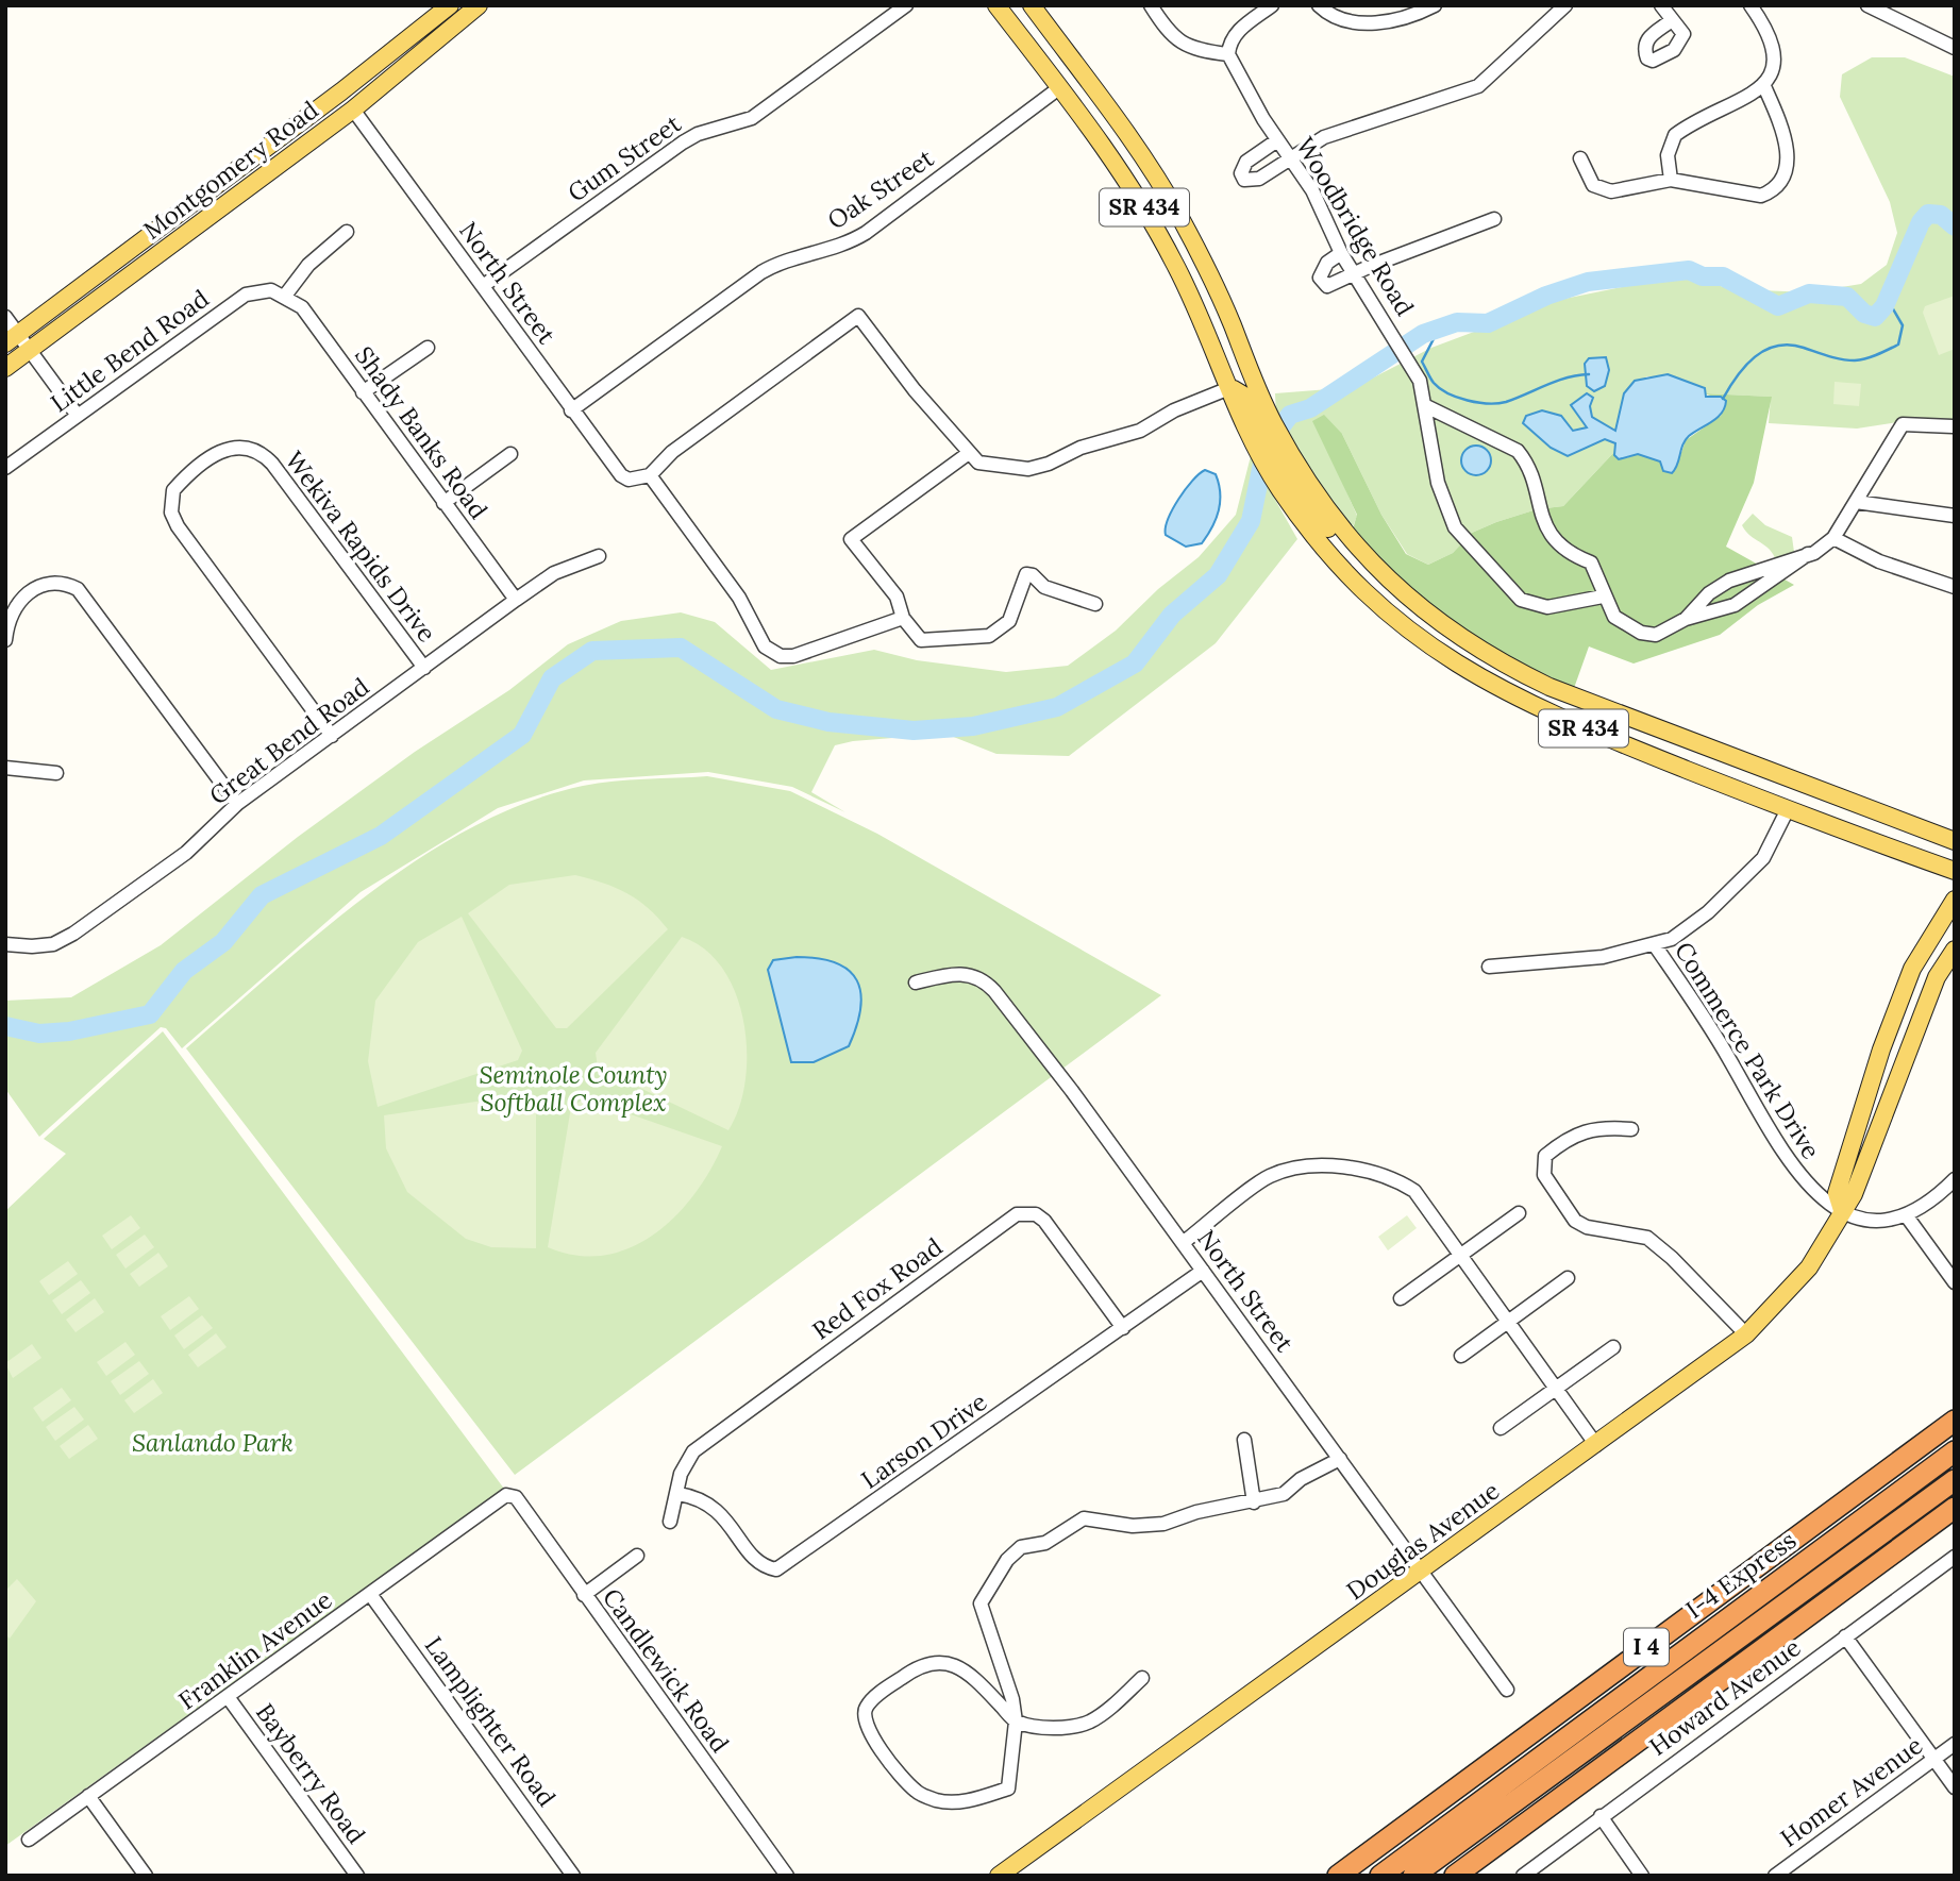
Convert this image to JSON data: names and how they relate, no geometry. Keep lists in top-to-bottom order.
{
  "streets": {
    "highway": ["I-4 Express", "I 4"],
    "main road": ["Montgomery Road", "SR 434", "Douglas Avenue"],
    "street": [
      "Gum Street",
      "Oak Street",
      "Woodbridge Road",
      "North Street",
      "Little Bend Road",
      "Shady Banks Road",
      "Wekiva Rapids Drive",
      "Great Bend Road",
      "Commerce Park Drive",
      "Red Fox Road",
      "Larson Drive",
      "Franklin Avenue",
      "Candlewick Road",
      "Howard Avenue",
      "Lamplighter Road",
      "Bayberry Road",
      "Homer Avenue"
    ]
  },
  "crossings": [
    ["Gum Street", "North Street"],
    ["Montgomery Road", "North Street"],
    ["Oak Street", "SR 434"],
    ["Oak Street", "North Street"],
    ["North Street", "Larson Drive"],
    ["North Street", "Douglas Avenue"],
    ["Little Bend Road", "Shady Banks Road"],
    ["Shady Banks Road", "Great Bend Road"],
    ["Wekiva Rapids Drive", "Great Bend Road"],
    ["Commerce Park Drive", "Douglas Avenue"],
    ["Red Fox Road", "Larson Drive"],
    ["Franklin Avenue", "Candlewick Road"],
    ["Franklin Avenue", "Lamplighter Road"],
    ["Franklin Avenue", "Bayberry Road"]
  ],
  "parks": ["Seminole County Softball Complex", "Sanlando Park"]
}
